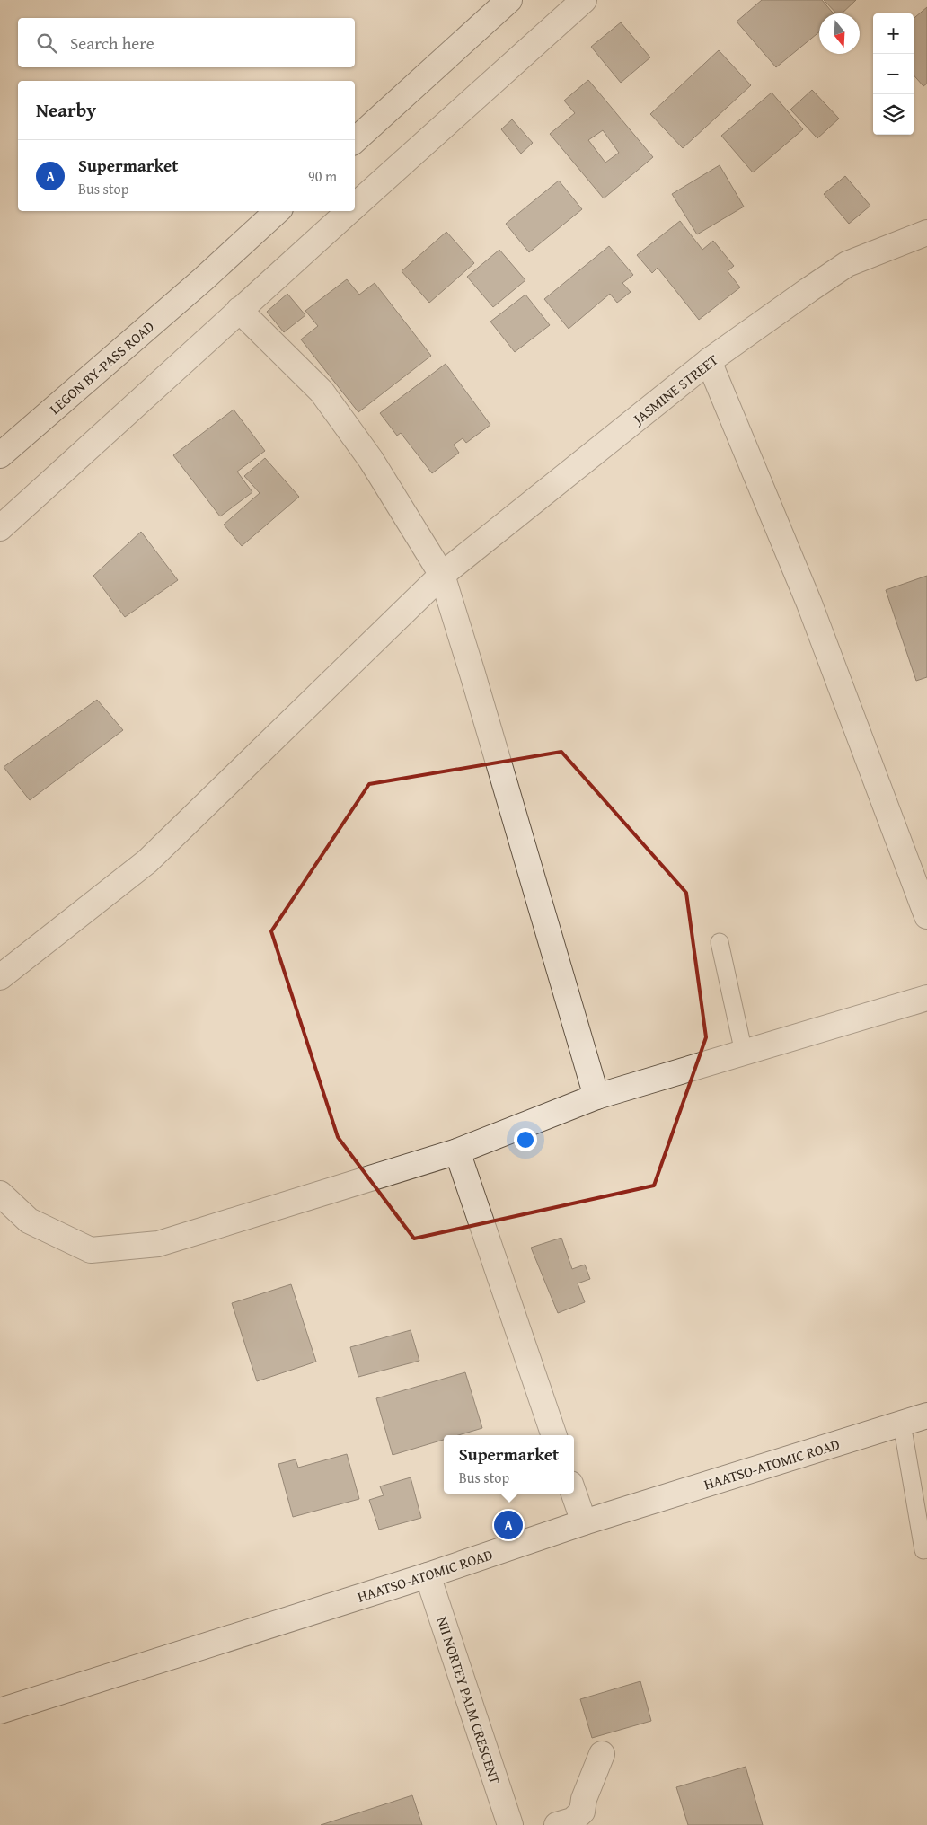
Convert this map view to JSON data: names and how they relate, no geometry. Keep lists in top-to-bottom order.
{
  "streets": {
    "street": [
      "LEGON BY-PASS ROAD",
      "JASMINE STREET",
      "HAATSO-ATOMIC ROAD",
      "NII NORTEY PALM CRESCENT"
    ]
  },
  "crossings": [
    ["HAATSO-ATOMIC ROAD", "NII NORTEY PALM CRESCENT"]
  ],
  "north": "bottom",
  "page": {
    "map_buttons": ["+", "−"],
    "search": "Search here",
    "heading": "Nearby",
    "list": [
      {
        "mark": "A",
        "name": "Supermarket",
        "note": "Bus stop",
        "value": "90 m"
      }
    ],
    "popup": ["Supermarket", "Bus stop"],
    "pins": "A"
  }
}
